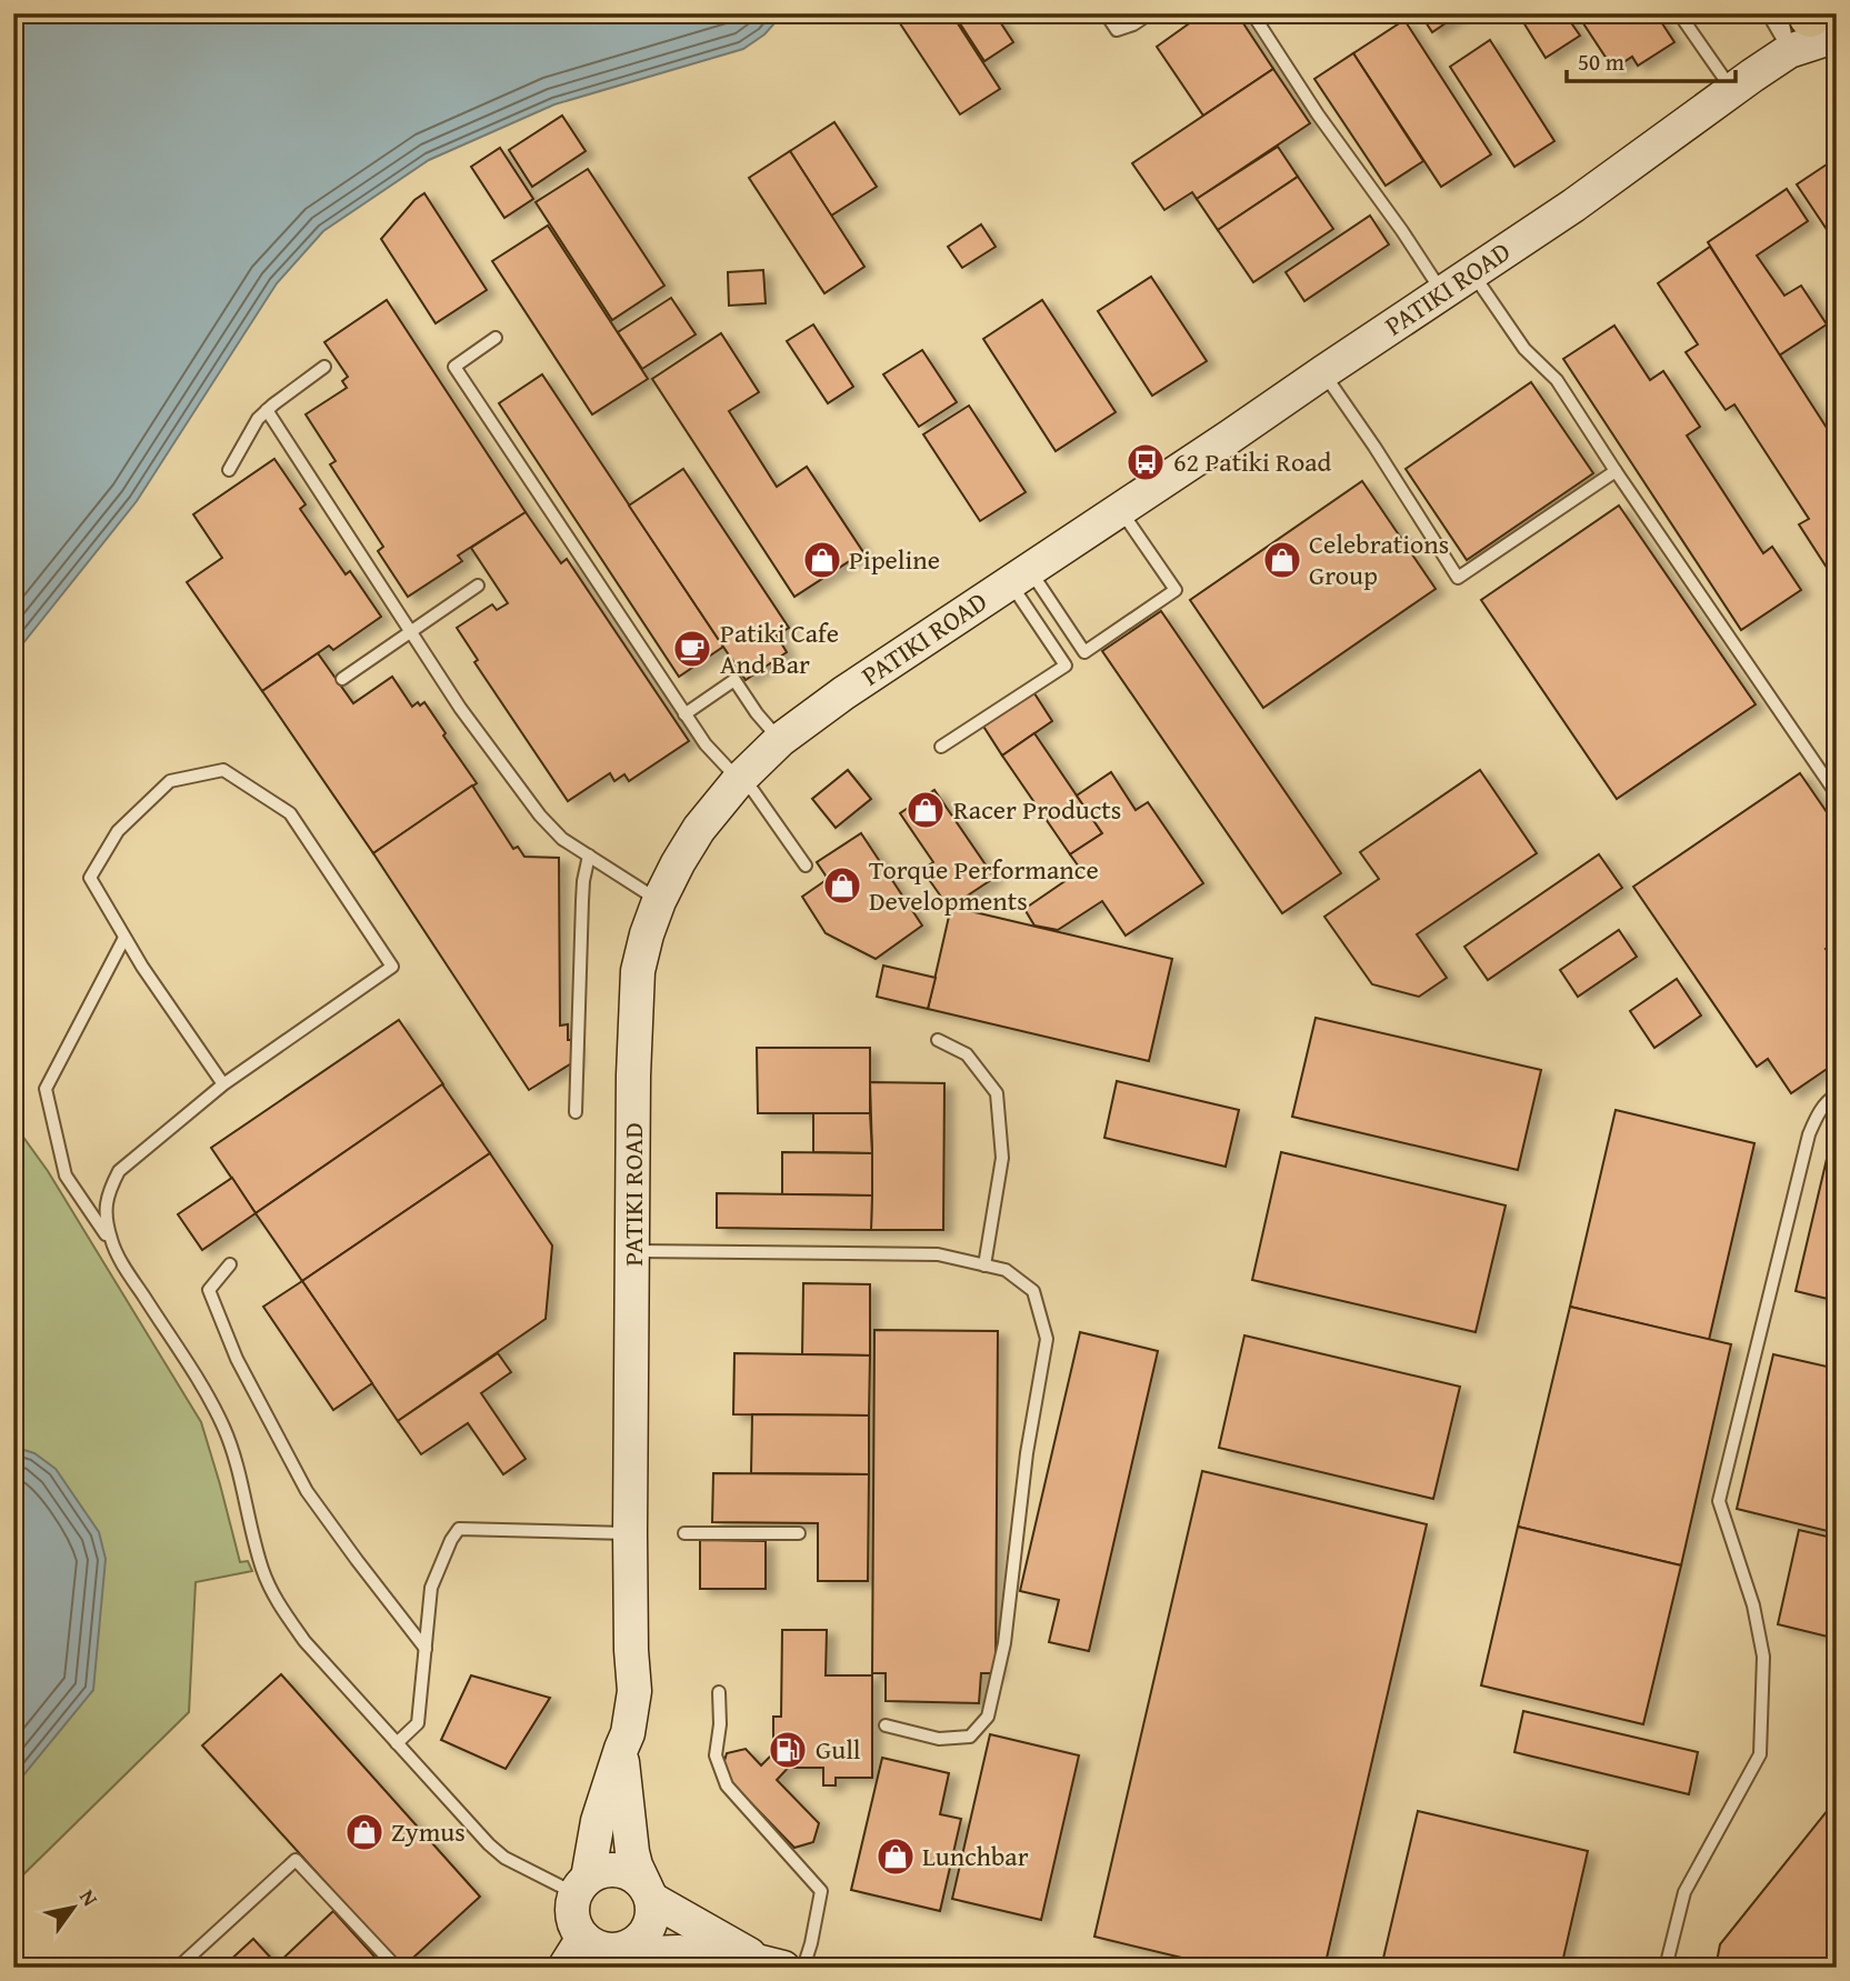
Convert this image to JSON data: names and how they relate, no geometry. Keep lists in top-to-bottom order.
{
  "streets": {
    "main road": ["PATIKI ROAD"]
  },
  "places": {
    "bus stop": ["62 Patiki Road"],
    "shop": [
      "Pipeline",
      "Celebrations Group",
      "Racer Products",
      "Torque Performance Developments",
      "Zymus",
      "Lunchbar"
    ],
    "cafe": ["Patiki Cafe And Bar"],
    "fuel station": ["Gull"]
  },
  "scale_bar": "50 m",
  "north": "top right"
}
